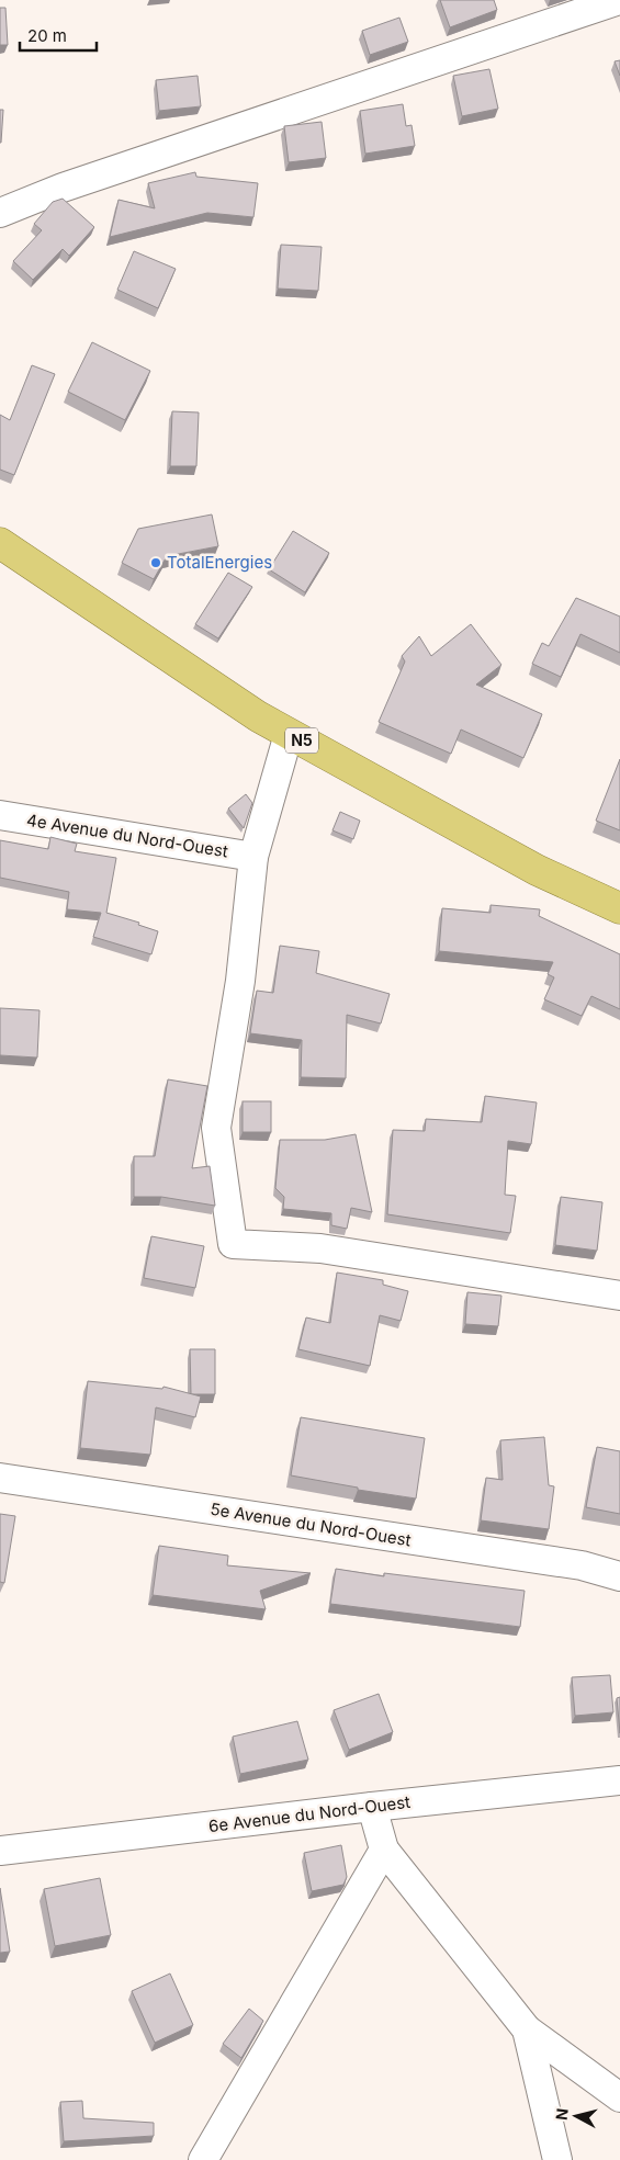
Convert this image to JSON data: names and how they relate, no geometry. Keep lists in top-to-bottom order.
{
  "streets": {
    "highway": ["N5"],
    "street": ["4e Avenue du Nord-Ouest", "5e Avenue du Nord-Ouest", "6e Avenue du Nord-Ouest"]
  },
  "places": ["TotalEnergies"],
  "scale_bar": "20 m",
  "north": "left"
}
